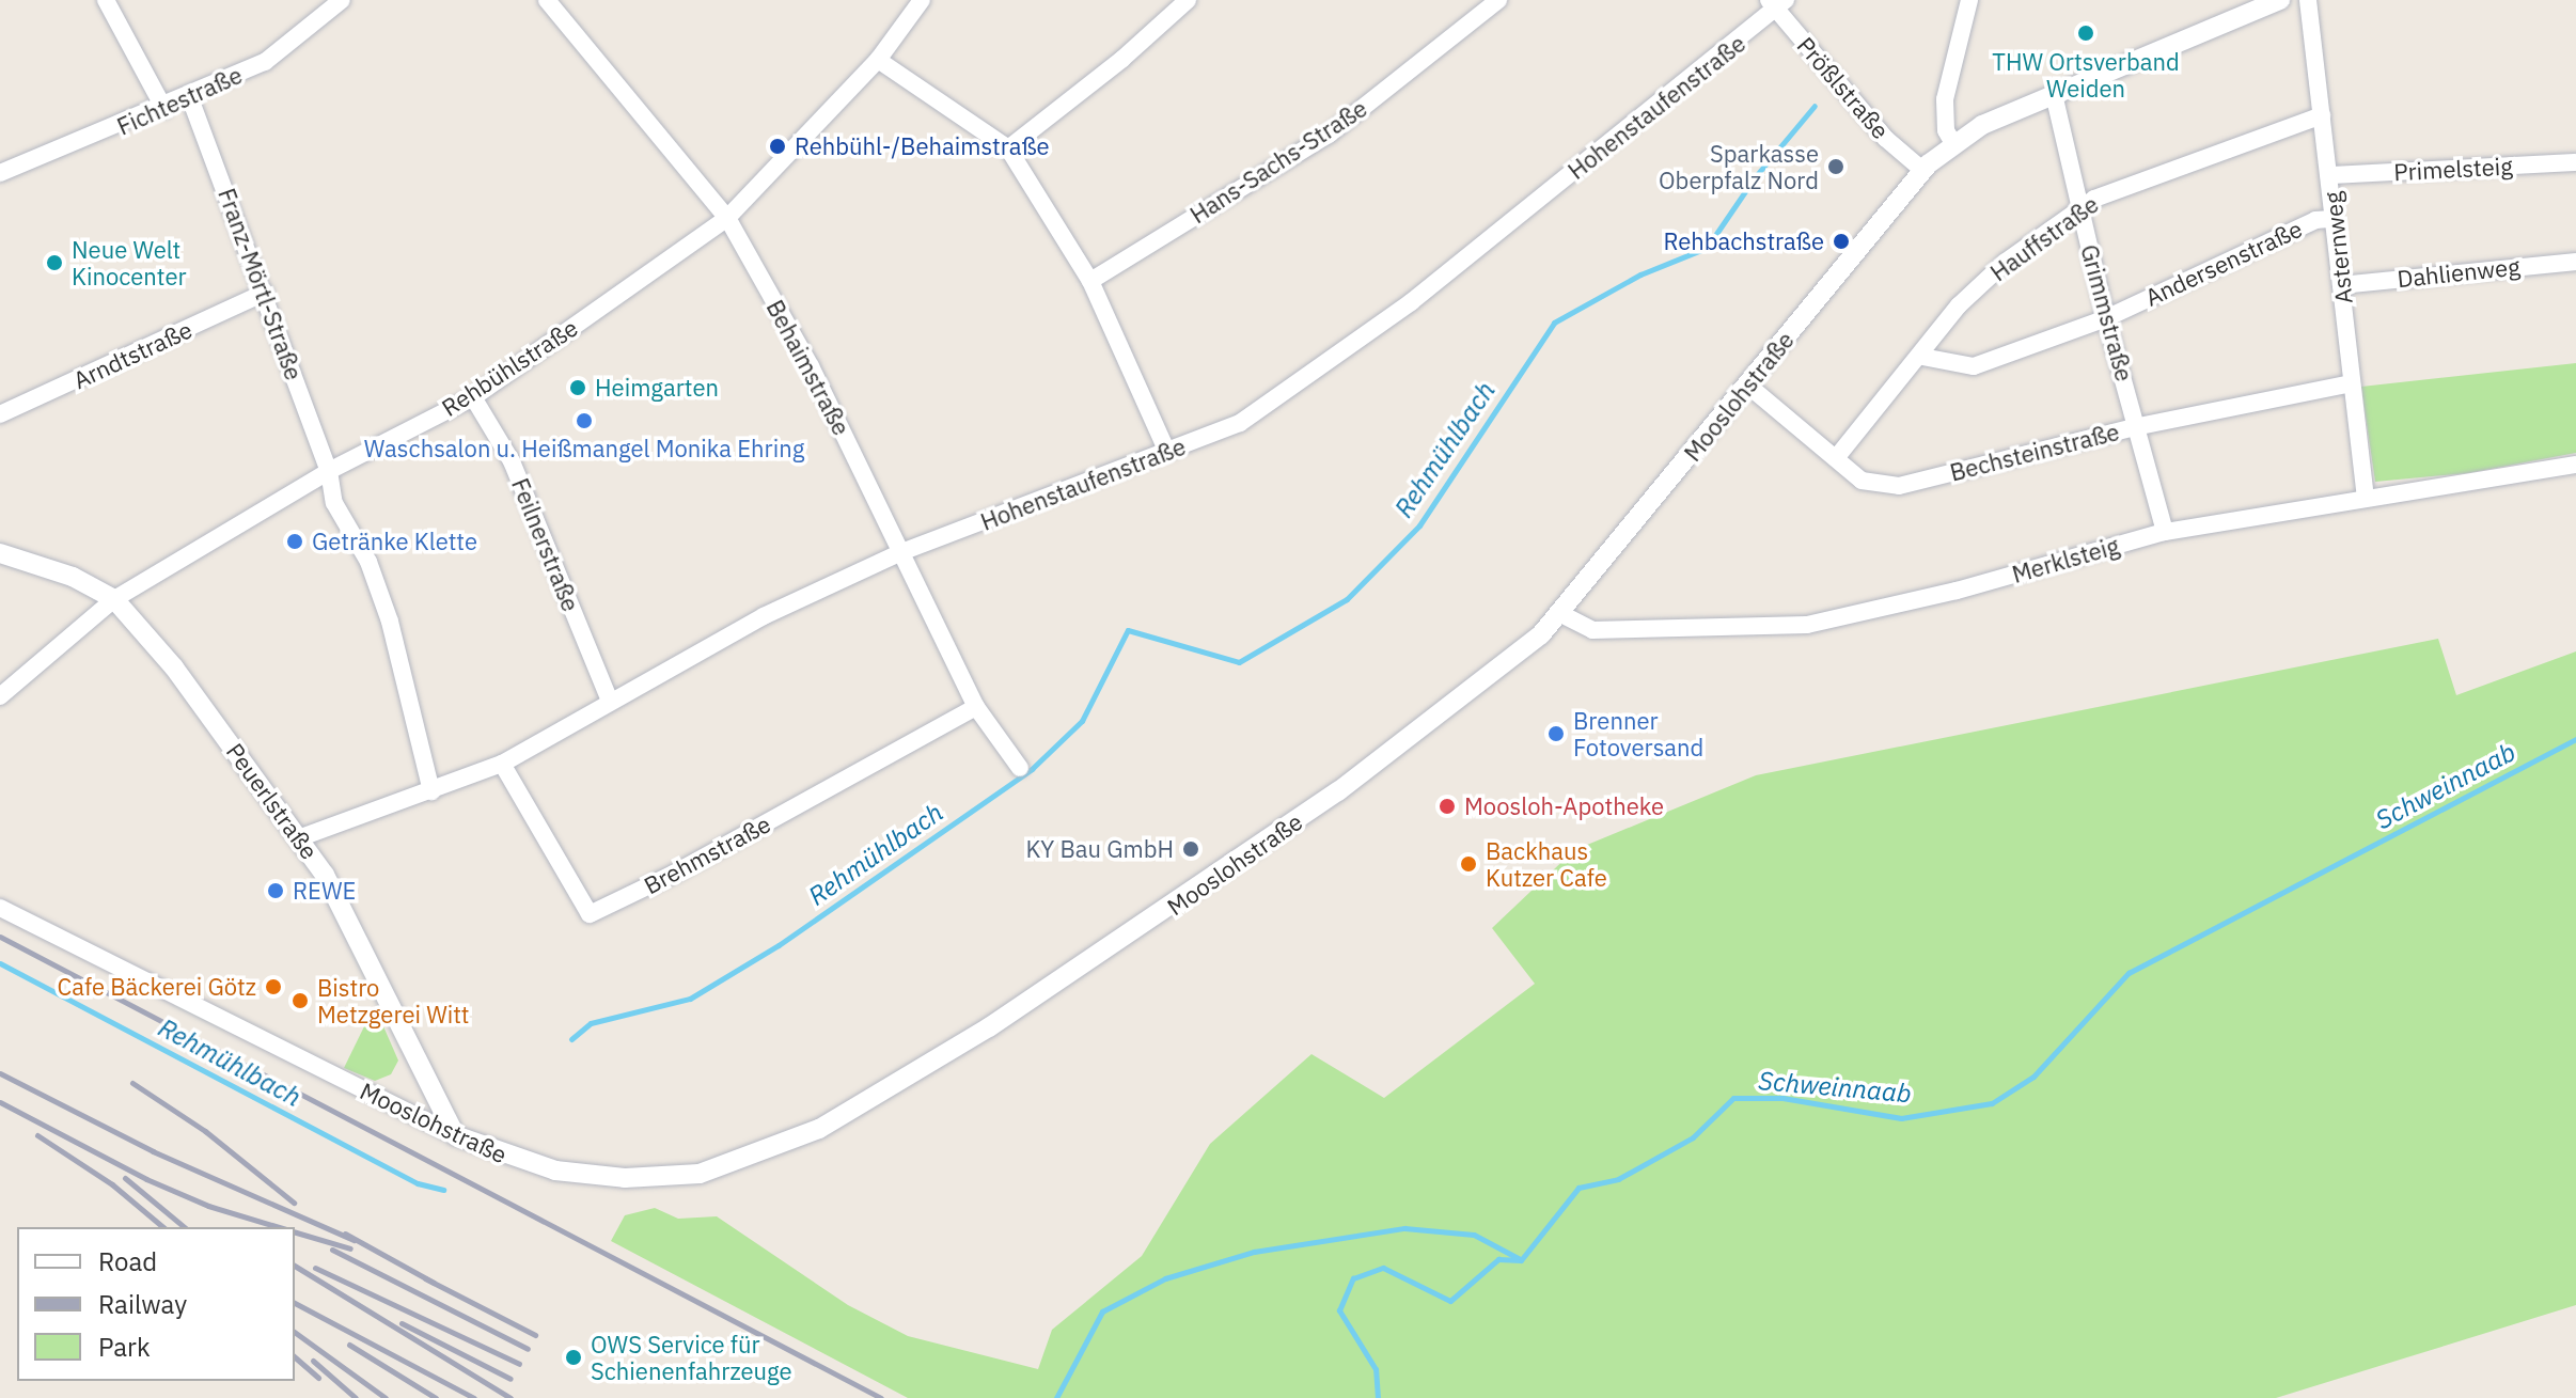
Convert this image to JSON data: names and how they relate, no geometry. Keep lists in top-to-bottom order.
{
  "streets": {
    "street": [
      "Prößlstraße",
      "Fichtestraße",
      "Hohenstaufenstraße",
      "Hans-Sachs-Straße",
      "Primelsteig",
      "Hauffstraße",
      "Asternweg",
      "Andersenstraße",
      "Dahlienweg",
      "Franz-Mörtl-Straße",
      "Grimmstraße",
      "Arndtstraße",
      "Rehbühlstraße",
      "Behaimstraße",
      "Mooslohstraße",
      "Bechsteinstraße",
      "Feilnerstraße",
      "Merklsteig",
      "Peuerlstraße",
      "Brehmstraße"
    ]
  },
  "crossings": [
    ["Prößlstraße", "Hohenstaufenstraße"],
    ["Prößlstraße", "Mooslohstraße"],
    ["Fichtestraße", "Franz-Mörtl-Straße"],
    ["Hohenstaufenstraße", "Franz-Mörtl-Straße"],
    ["Hohenstaufenstraße", "Behaimstraße"],
    ["Hohenstaufenstraße", "Feilnerstraße"],
    ["Hohenstaufenstraße", "Peuerlstraße"],
    ["Hohenstaufenstraße", "Brehmstraße"],
    ["Primelsteig", "Asternweg"],
    ["Hauffstraße", "Asternweg"],
    ["Hauffstraße", "Andersenstraße"],
    ["Hauffstraße", "Grimmstraße"],
    ["Hauffstraße", "Bechsteinstraße"],
    ["Asternweg", "Andersenstraße"],
    ["Asternweg", "Dahlienweg"],
    ["Asternweg", "Bechsteinstraße"],
    ["Asternweg", "Merklsteig"],
    ["Andersenstraße", "Grimmstraße"],
    ["Franz-Mörtl-Straße", "Arndtstraße"],
    ["Franz-Mörtl-Straße", "Rehbühlstraße"],
    ["Grimmstraße", "Mooslohstraße"],
    ["Grimmstraße", "Bechsteinstraße"],
    ["Grimmstraße", "Merklsteig"],
    ["Rehbühlstraße", "Behaimstraße"],
    ["Rehbühlstraße", "Feilnerstraße"],
    ["Rehbühlstraße", "Peuerlstraße"],
    ["Behaimstraße", "Brehmstraße"],
    ["Mooslohstraße", "Bechsteinstraße"],
    ["Mooslohstraße", "Merklsteig"],
    ["Mooslohstraße", "Peuerlstraße"]
  ],
  "water": ["Rehmühlbach", "Schweinnaab"],
  "places": [
    "THW Ortsverband Weiden",
    "Rehbühl-/Behaimstraße",
    "Sparkasse Oberpfalz Nord",
    "Rehbachstraße",
    "Neue Welt Kinocenter",
    "Heimgarten",
    "Waschsalon u. Heißmangel Monika Ehring",
    "Getränke Klette",
    "Brenner Fotoversand",
    "Moosloh-Apotheke",
    "KY Bau GmbH",
    "Backhaus Kutzer Cafe",
    "REWE",
    "Cafe Bäckerei Götz",
    "Bistro Metzgerei Witt",
    "OWS Service für Schienenfahrzeuge"
  ],
  "legend": ["Road", "Railway", "Park"]
}
